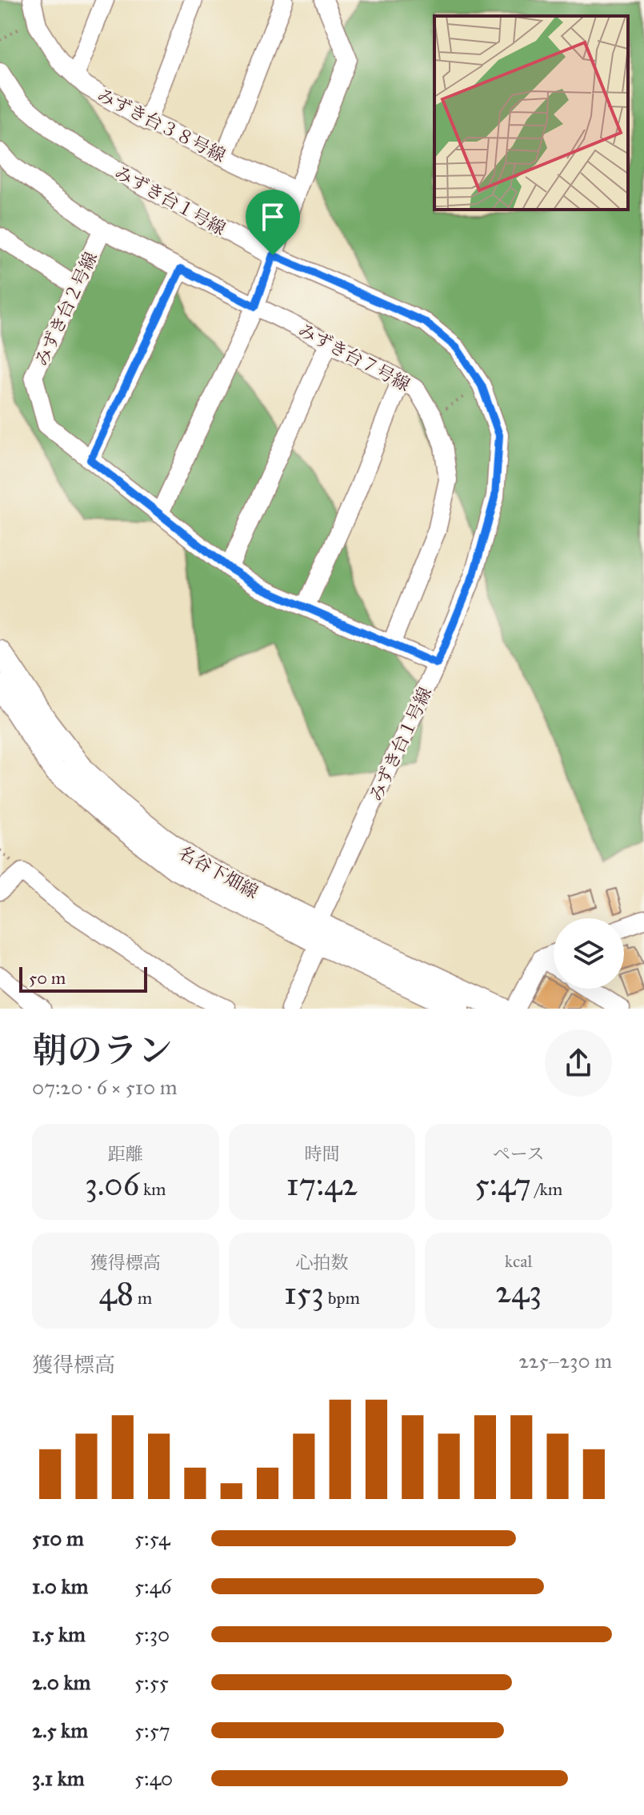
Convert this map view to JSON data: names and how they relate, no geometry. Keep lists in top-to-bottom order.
{
  "streets": {
    "street": [
      "みずき台３８号線",
      "みずき台１号線",
      "みずき台２号線",
      "みずき台７号線",
      "名谷下畑線"
    ]
  },
  "crossings": [
    ["みずき台１号線", "みずき台２号線"],
    ["みずき台１号線", "名谷下畑線"],
    ["みずき台２号線", "みずき台７号線"]
  ],
  "scale_bar": "50 m",
  "page": {
    "scale": "50 m",
    "heading": ["朝のラン", "07:20 · 6 × 510 m"],
    "stats": [
      ["距離", "3.06 km"],
      ["時間", "17:42"],
      ["ペース", "5:47 /km"],
      ["獲得標高", "48 m"],
      ["心拍数", "153 bpm"],
      ["kcal", "243"]
    ],
    "chart": ["獲得標高", "225–230 m"],
    "list": [
      {
        "name": "510 m",
        "note": "5:54"
      },
      {
        "name": "1.0 km",
        "note": "5:46"
      },
      {
        "name": "1.5 km",
        "note": "5:30"
      },
      {
        "name": "2.0 km",
        "note": "5:55"
      },
      {
        "name": "2.5 km",
        "note": "5:57"
      },
      {
        "name": "3.1 km",
        "note": "5:40"
      }
    ]
  }
}
